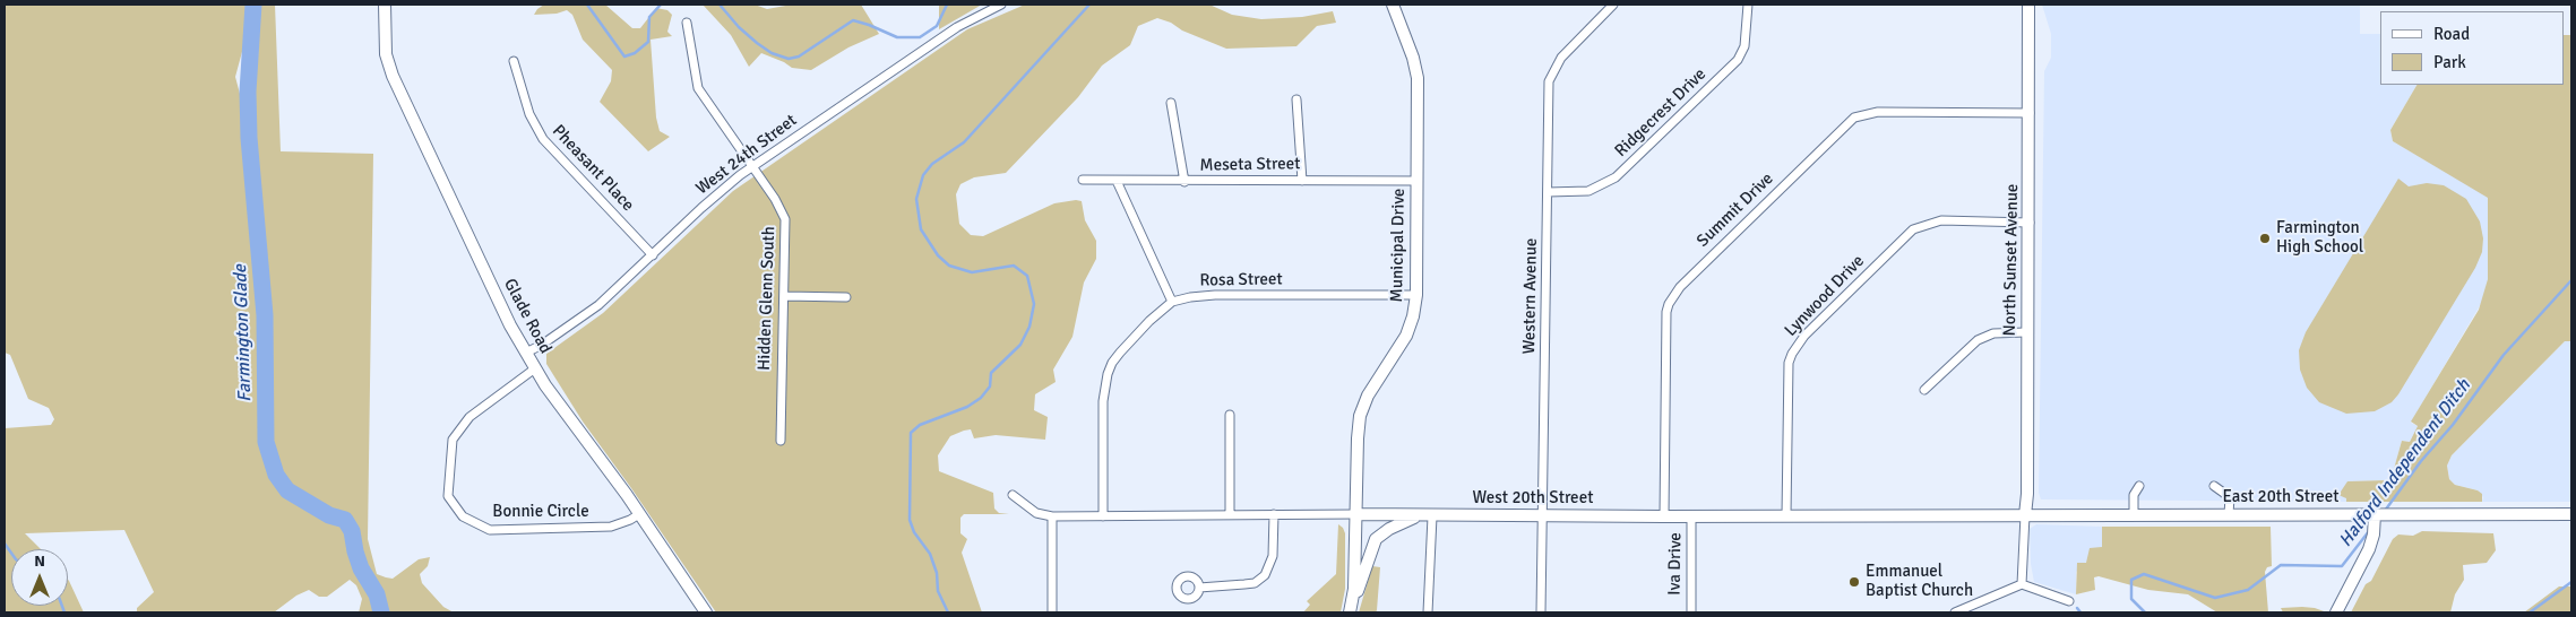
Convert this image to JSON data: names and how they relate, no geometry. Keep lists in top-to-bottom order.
{
  "streets": {
    "street": [
      "Ridgecrest Drive",
      "West 24th Street",
      "Meseta Street",
      "Pheasant Place",
      "Summit Drive",
      "Municipal Drive",
      "North Sunset Avenue",
      "Rosa Street",
      "Western Avenue",
      "Lynwood Drive",
      "Hidden Glenn South",
      "Glade Road",
      "East 20th Street",
      "West 20th Street",
      "Bonnie Circle",
      "Iva Drive"
    ]
  },
  "crossings": [
    ["Ridgecrest Drive", "Western Avenue"],
    ["West 24th Street", "Pheasant Place"],
    ["West 24th Street", "Hidden Glenn South"],
    ["West 24th Street", "Glade Road"],
    ["Meseta Street", "Municipal Drive"],
    ["Summit Drive", "North Sunset Avenue"],
    ["Summit Drive", "West 20th Street"],
    ["Municipal Drive", "Rosa Street"],
    ["Municipal Drive", "West 20th Street"],
    ["North Sunset Avenue", "Lynwood Drive"],
    ["North Sunset Avenue", "East 20th Street"],
    ["North Sunset Avenue", "West 20th Street"],
    ["Rosa Street", "West 20th Street"],
    ["Western Avenue", "West 20th Street"],
    ["Lynwood Drive", "West 20th Street"],
    ["Glade Road", "Bonnie Circle"],
    ["East 20th Street", "West 20th Street"],
    ["West 20th Street", "Iva Drive"]
  ],
  "water": ["Farmington Glade", "Halford Independent Ditch"],
  "places": ["Farmington High School", "Emmanuel Baptist Church"],
  "legend": ["Road", "Park"],
  "north": "top"
}
